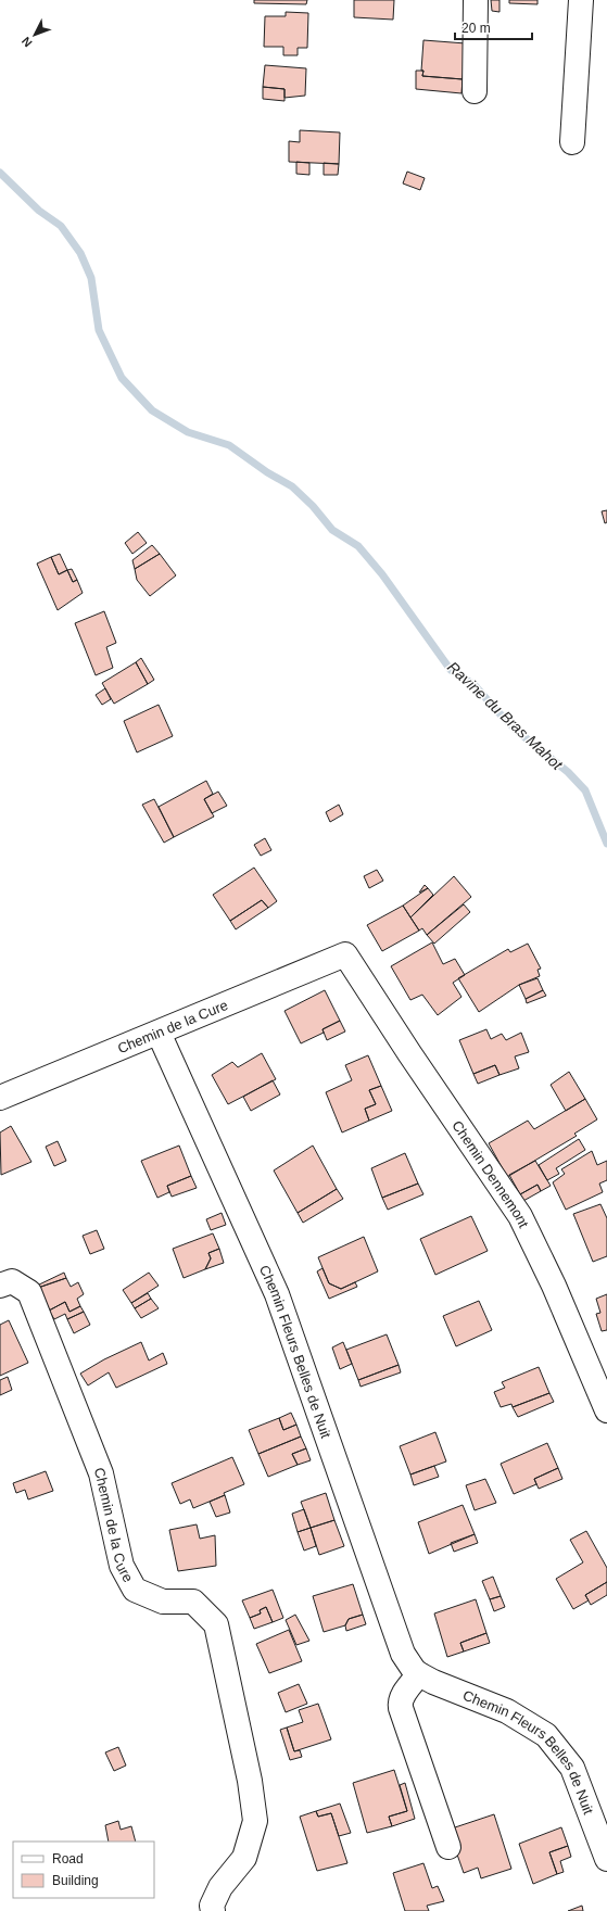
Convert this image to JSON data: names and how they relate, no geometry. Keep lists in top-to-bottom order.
{
  "streets": {
    "street": ["Chemin de la Cure", "Chemin Dennemont", "Chemin Fleurs Belles de Nuit"]
  },
  "crossings": [
    ["Chemin de la Cure", "Chemin Dennemont"],
    ["Chemin de la Cure", "Chemin Fleurs Belles de Nuit"]
  ],
  "water": ["Ravine du Bras Mahot"],
  "legend": ["Road", "Building"],
  "scale_bar": "20 m",
  "north": "bottom left"
}
